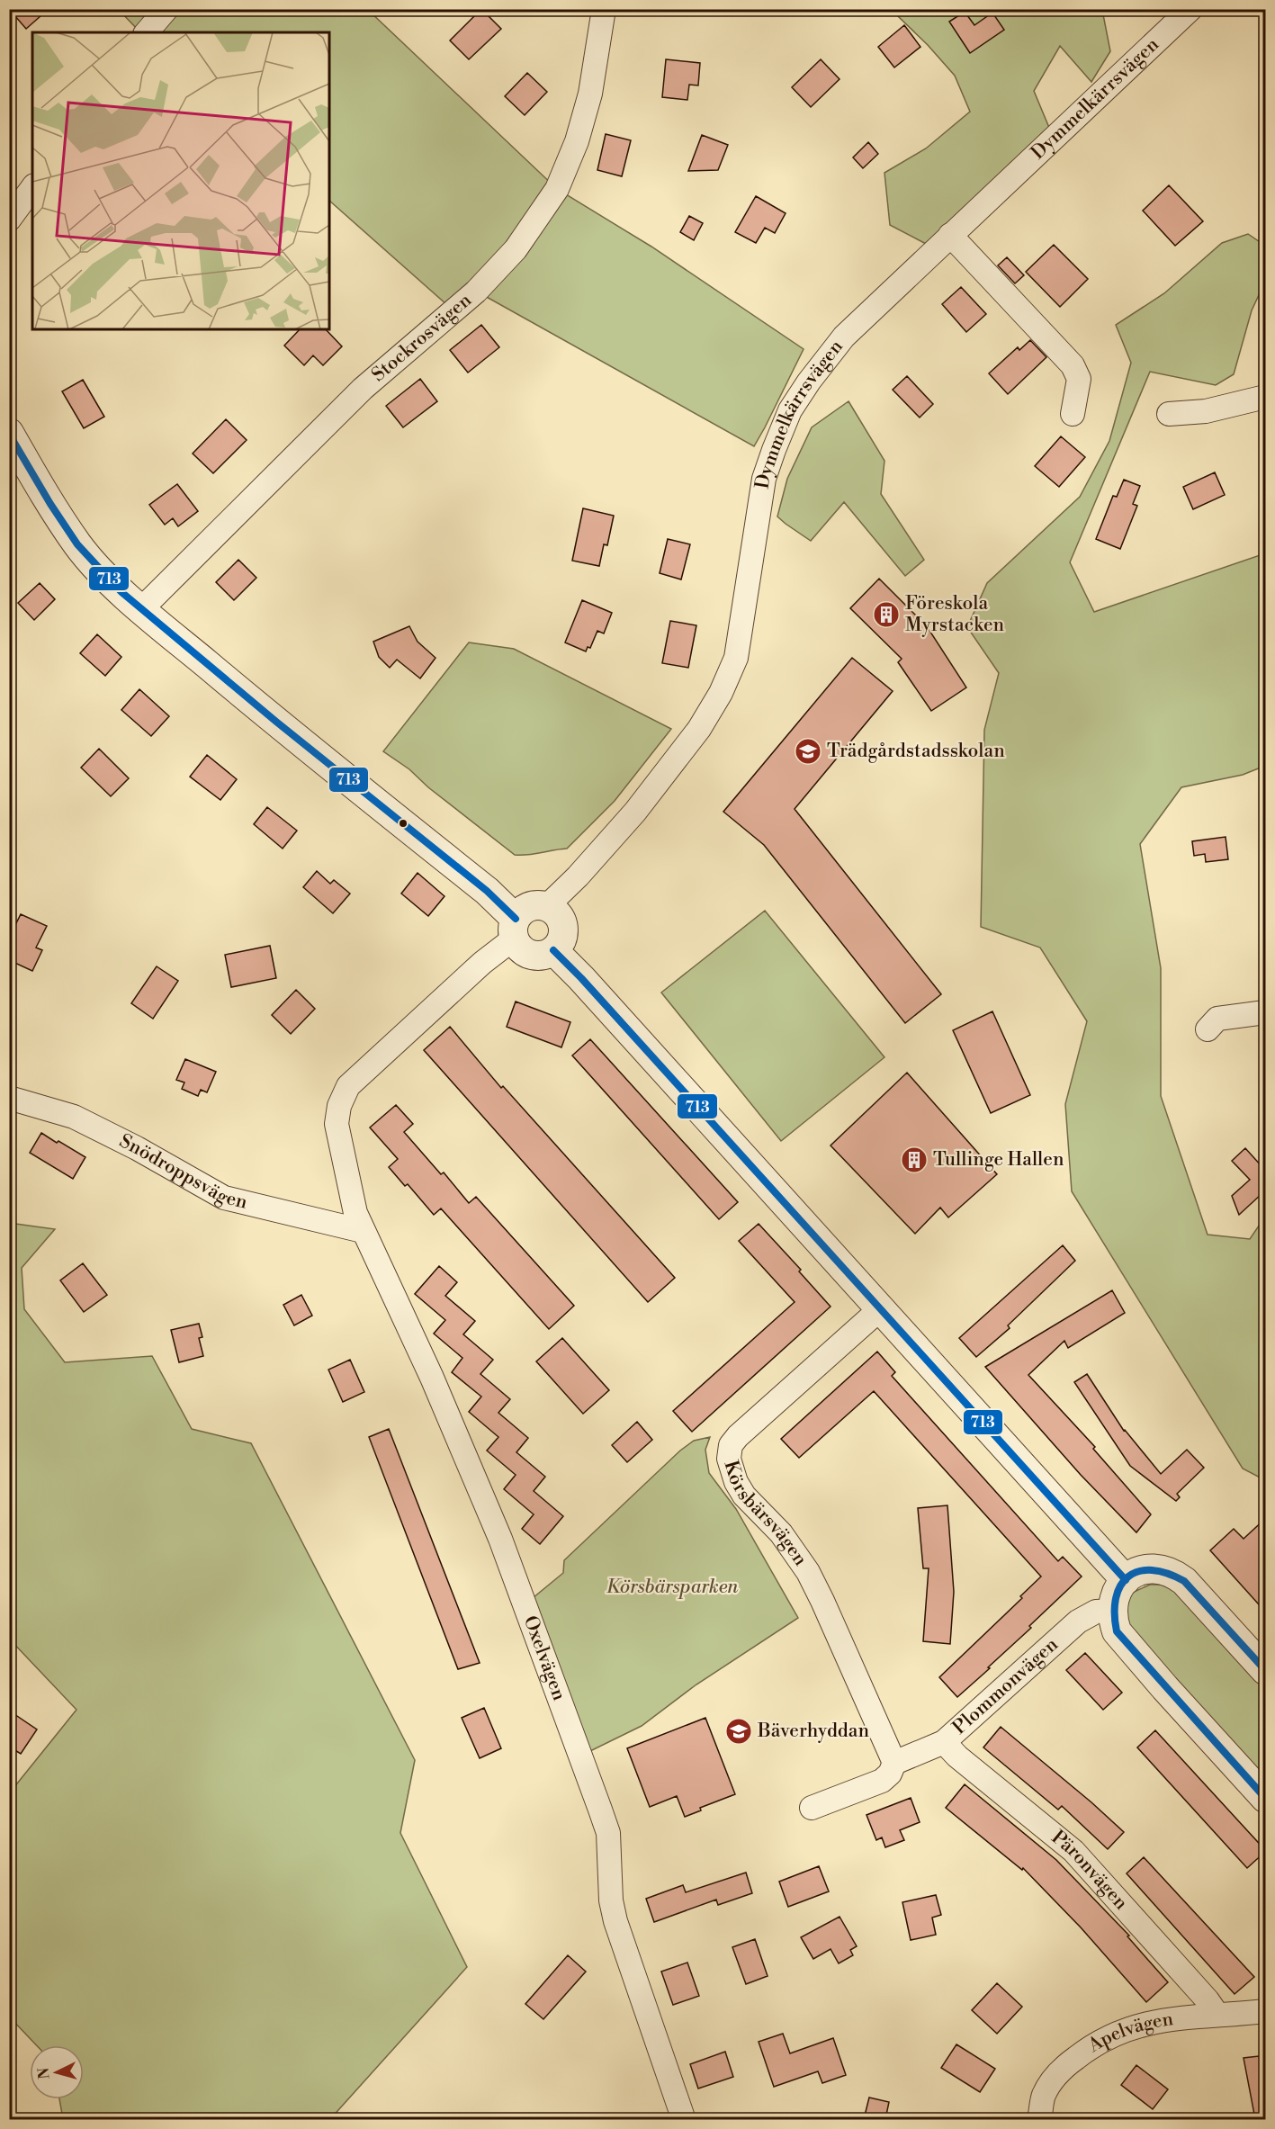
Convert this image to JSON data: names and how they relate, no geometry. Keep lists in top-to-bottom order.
{
  "streets": {
    "street": [
      "Dymmelkärrsvägen",
      "Stockrosvägen",
      "Snödroppsvägen",
      "Körsbärsvägen",
      "Oxelvägen",
      "Plommonvägen",
      "Päronvägen",
      "Apelvägen"
    ]
  },
  "crossings": [
    ["Snödroppsvägen", "Oxelvägen"],
    ["Körsbärsvägen", "Plommonvägen"],
    ["Plommonvägen", "Päronvägen"],
    ["Päronvägen", "Apelvägen"]
  ],
  "parks": ["Körsbärsparken"],
  "places": {
    "building": ["Föreskola Myrstacken", "Tullinge Hallen"],
    "school or university": ["Trädgårdstadsskolan", "Bäverhyddan"]
  },
  "lines": ["transit line 713"],
  "north": "left"
}
